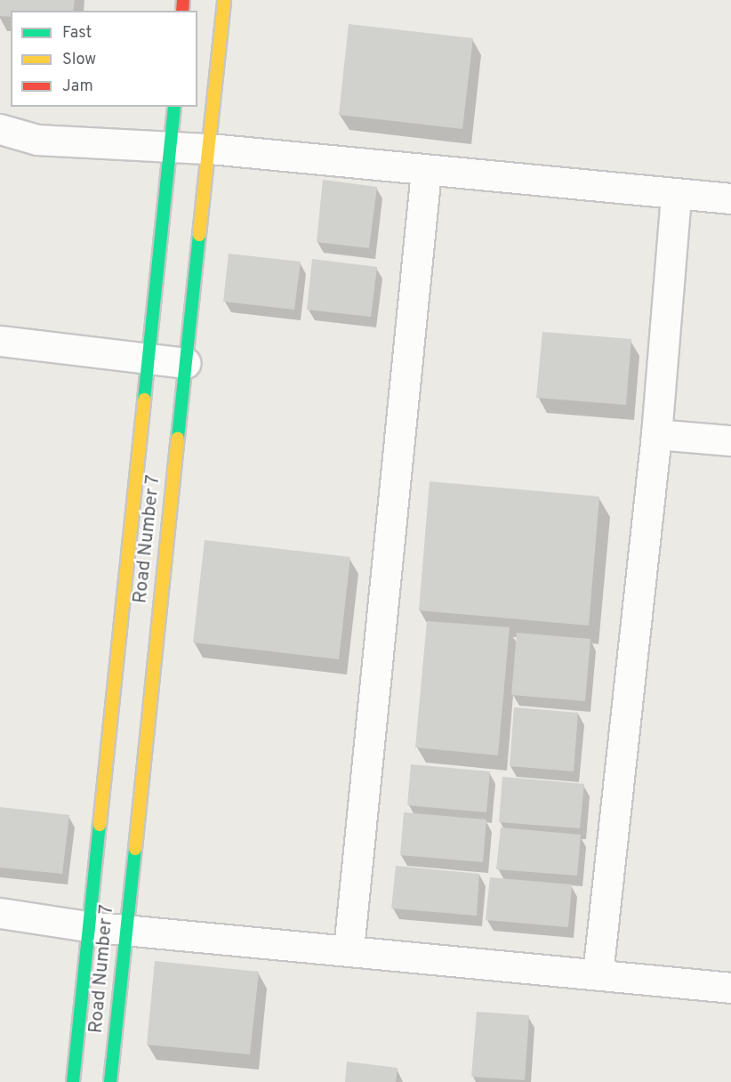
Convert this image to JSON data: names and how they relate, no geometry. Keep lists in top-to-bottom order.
{
  "streets": {
    "street": ["Road Number 7"]
  },
  "legend": ["Fast", "Slow", "Jam"]
}
